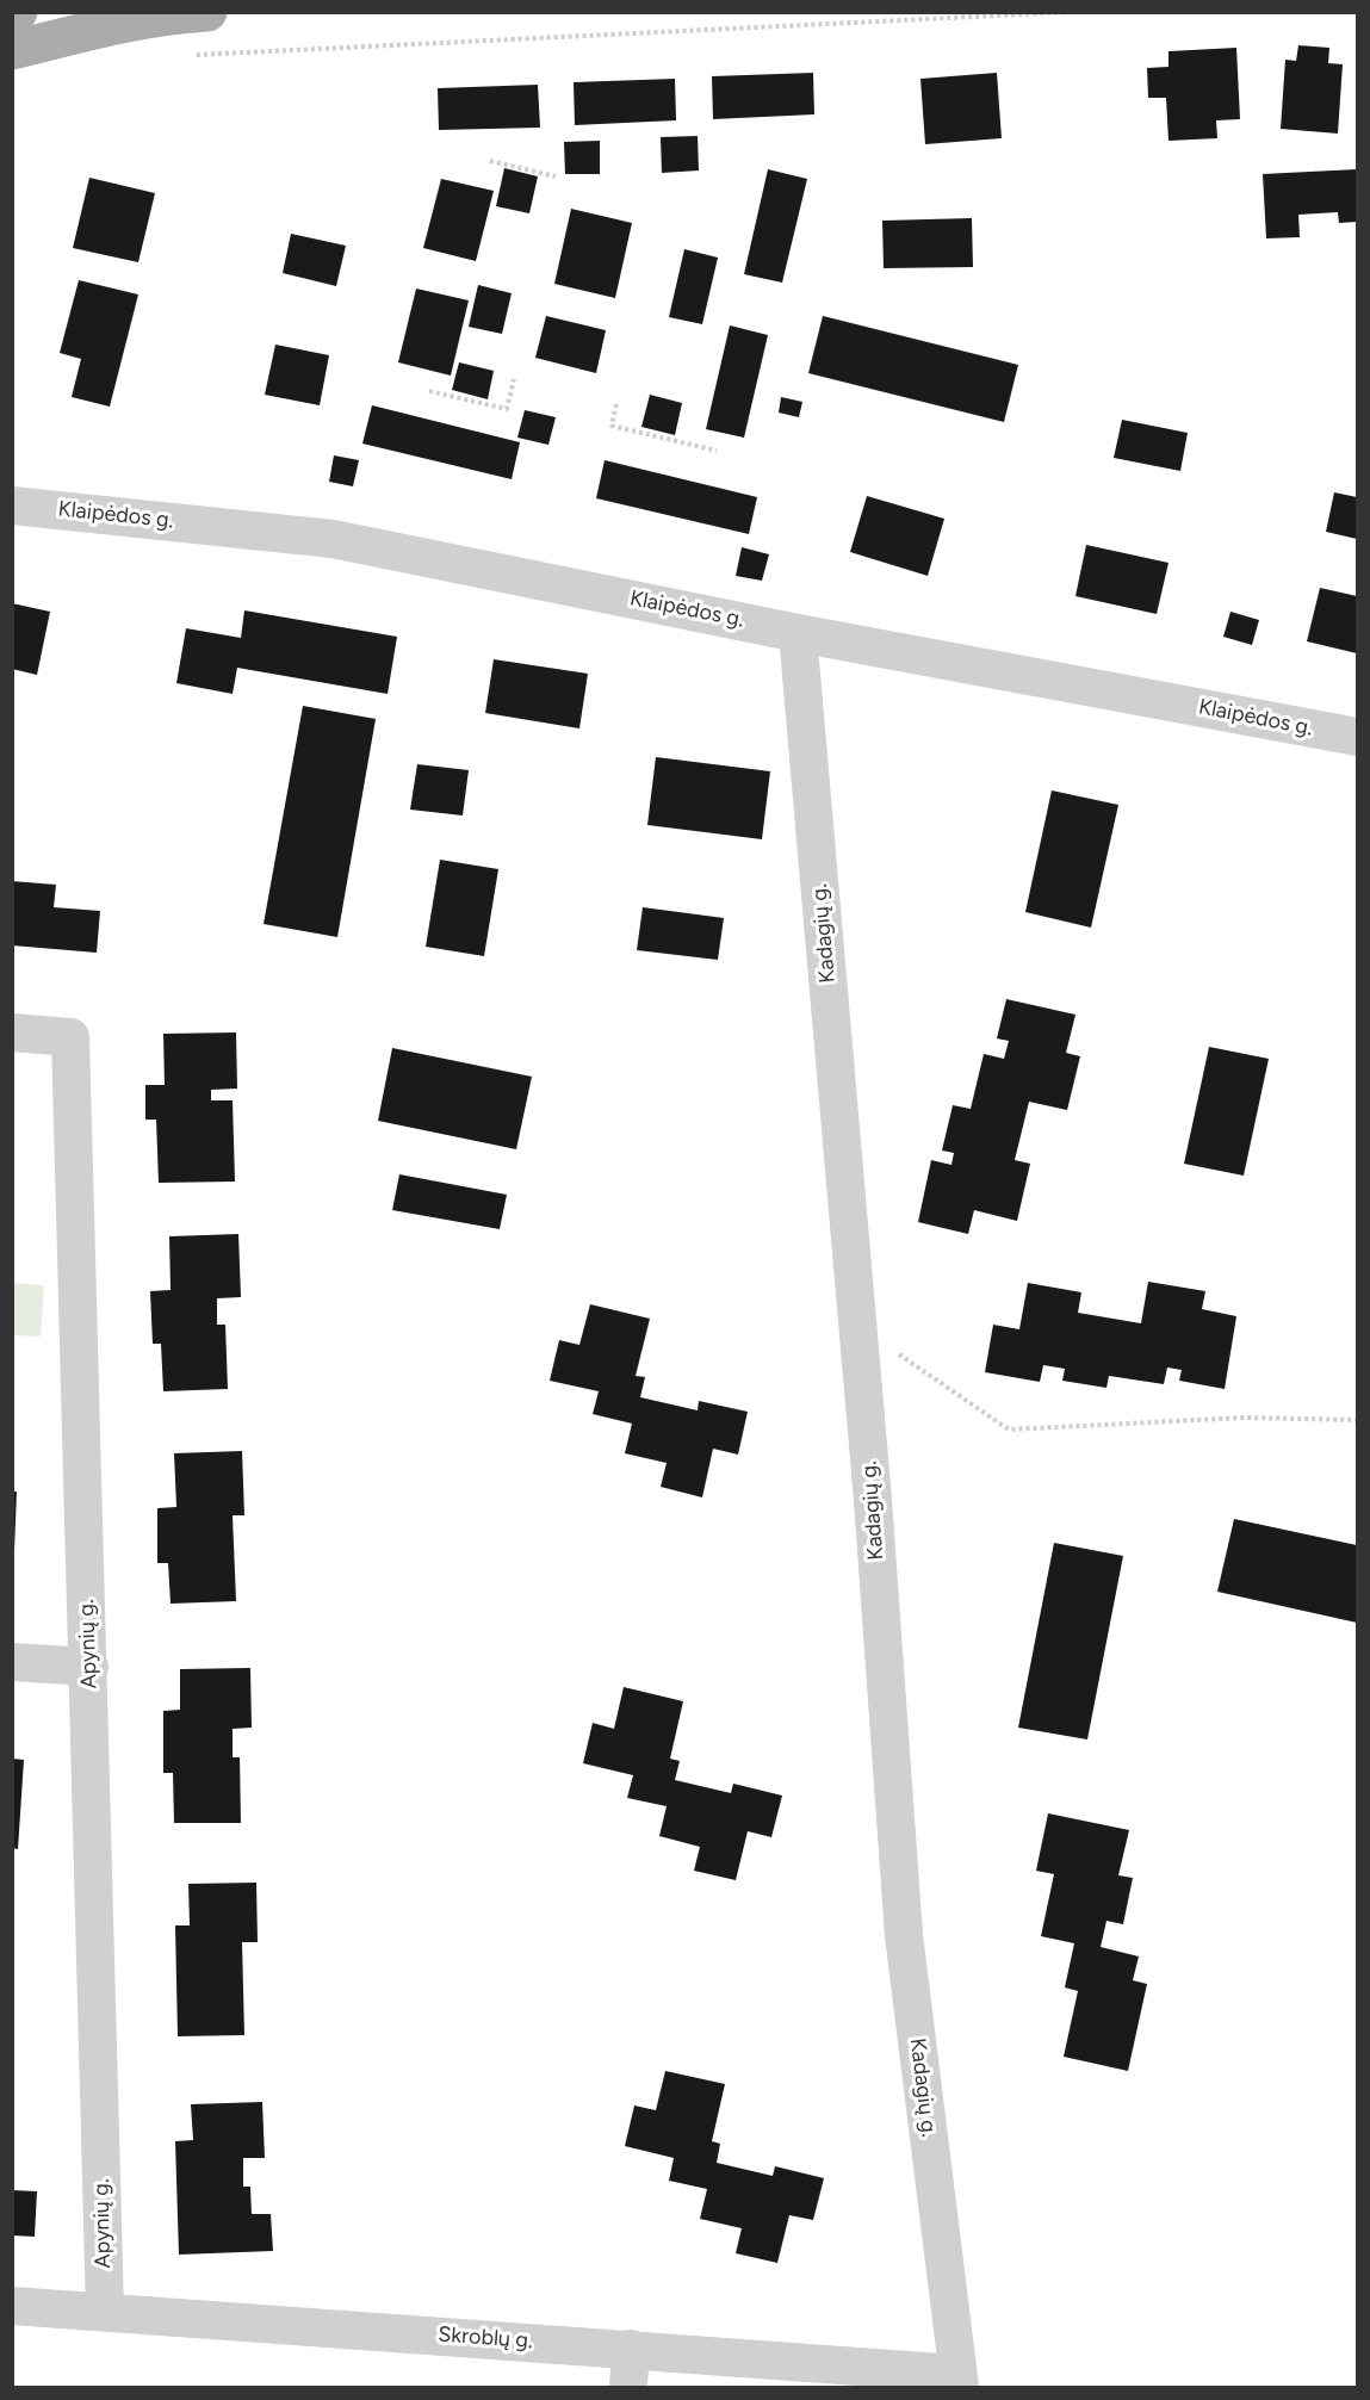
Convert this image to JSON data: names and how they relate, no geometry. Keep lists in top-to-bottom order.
{
  "streets": {
    "street": [
      "Klaipėdos g.",
      "Kadagių g.",
      "Apynių g.",
      "Skroblų g."
    ]
  },
  "crossings": [
    ["Klaipėdos g.", "Kadagių g."],
    ["Kadagių g.", "Skroblų g."],
    ["Apynių g.", "Skroblų g."]
  ]
}
